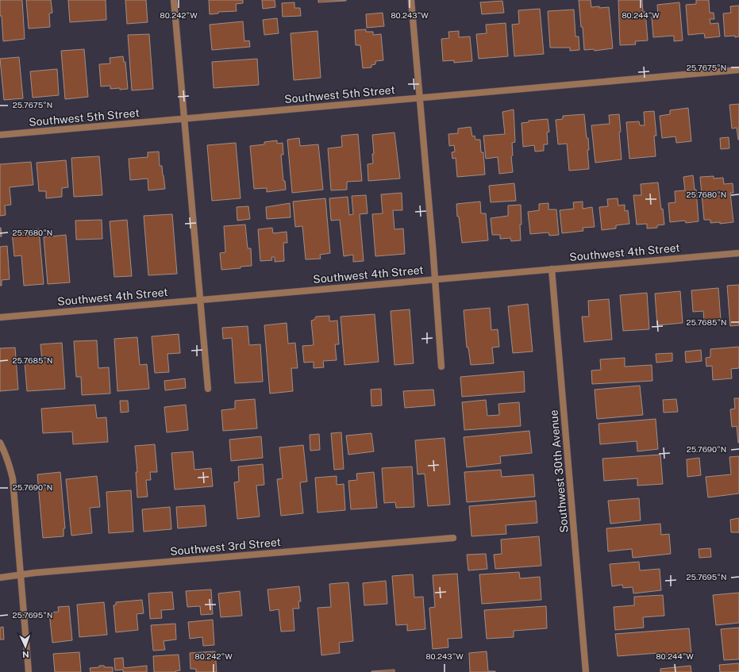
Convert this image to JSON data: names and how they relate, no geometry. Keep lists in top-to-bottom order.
{
  "streets": {
    "street": [
      "Southwest 5th Street",
      "Southwest 4th Street",
      "Southwest 30th Avenue",
      "Southwest 3rd Street"
    ]
  },
  "crossings": [
    ["Southwest 4th Street", "Southwest 30th Avenue"]
  ],
  "north": "bottom",
  "coordinates": [
    "80.242°W",
    "80.243°W",
    "80.244°W",
    "25.7675°N",
    "25.7680°N",
    "25.7685°N",
    "25.7690°N",
    "25.7695°N"
  ]
}
